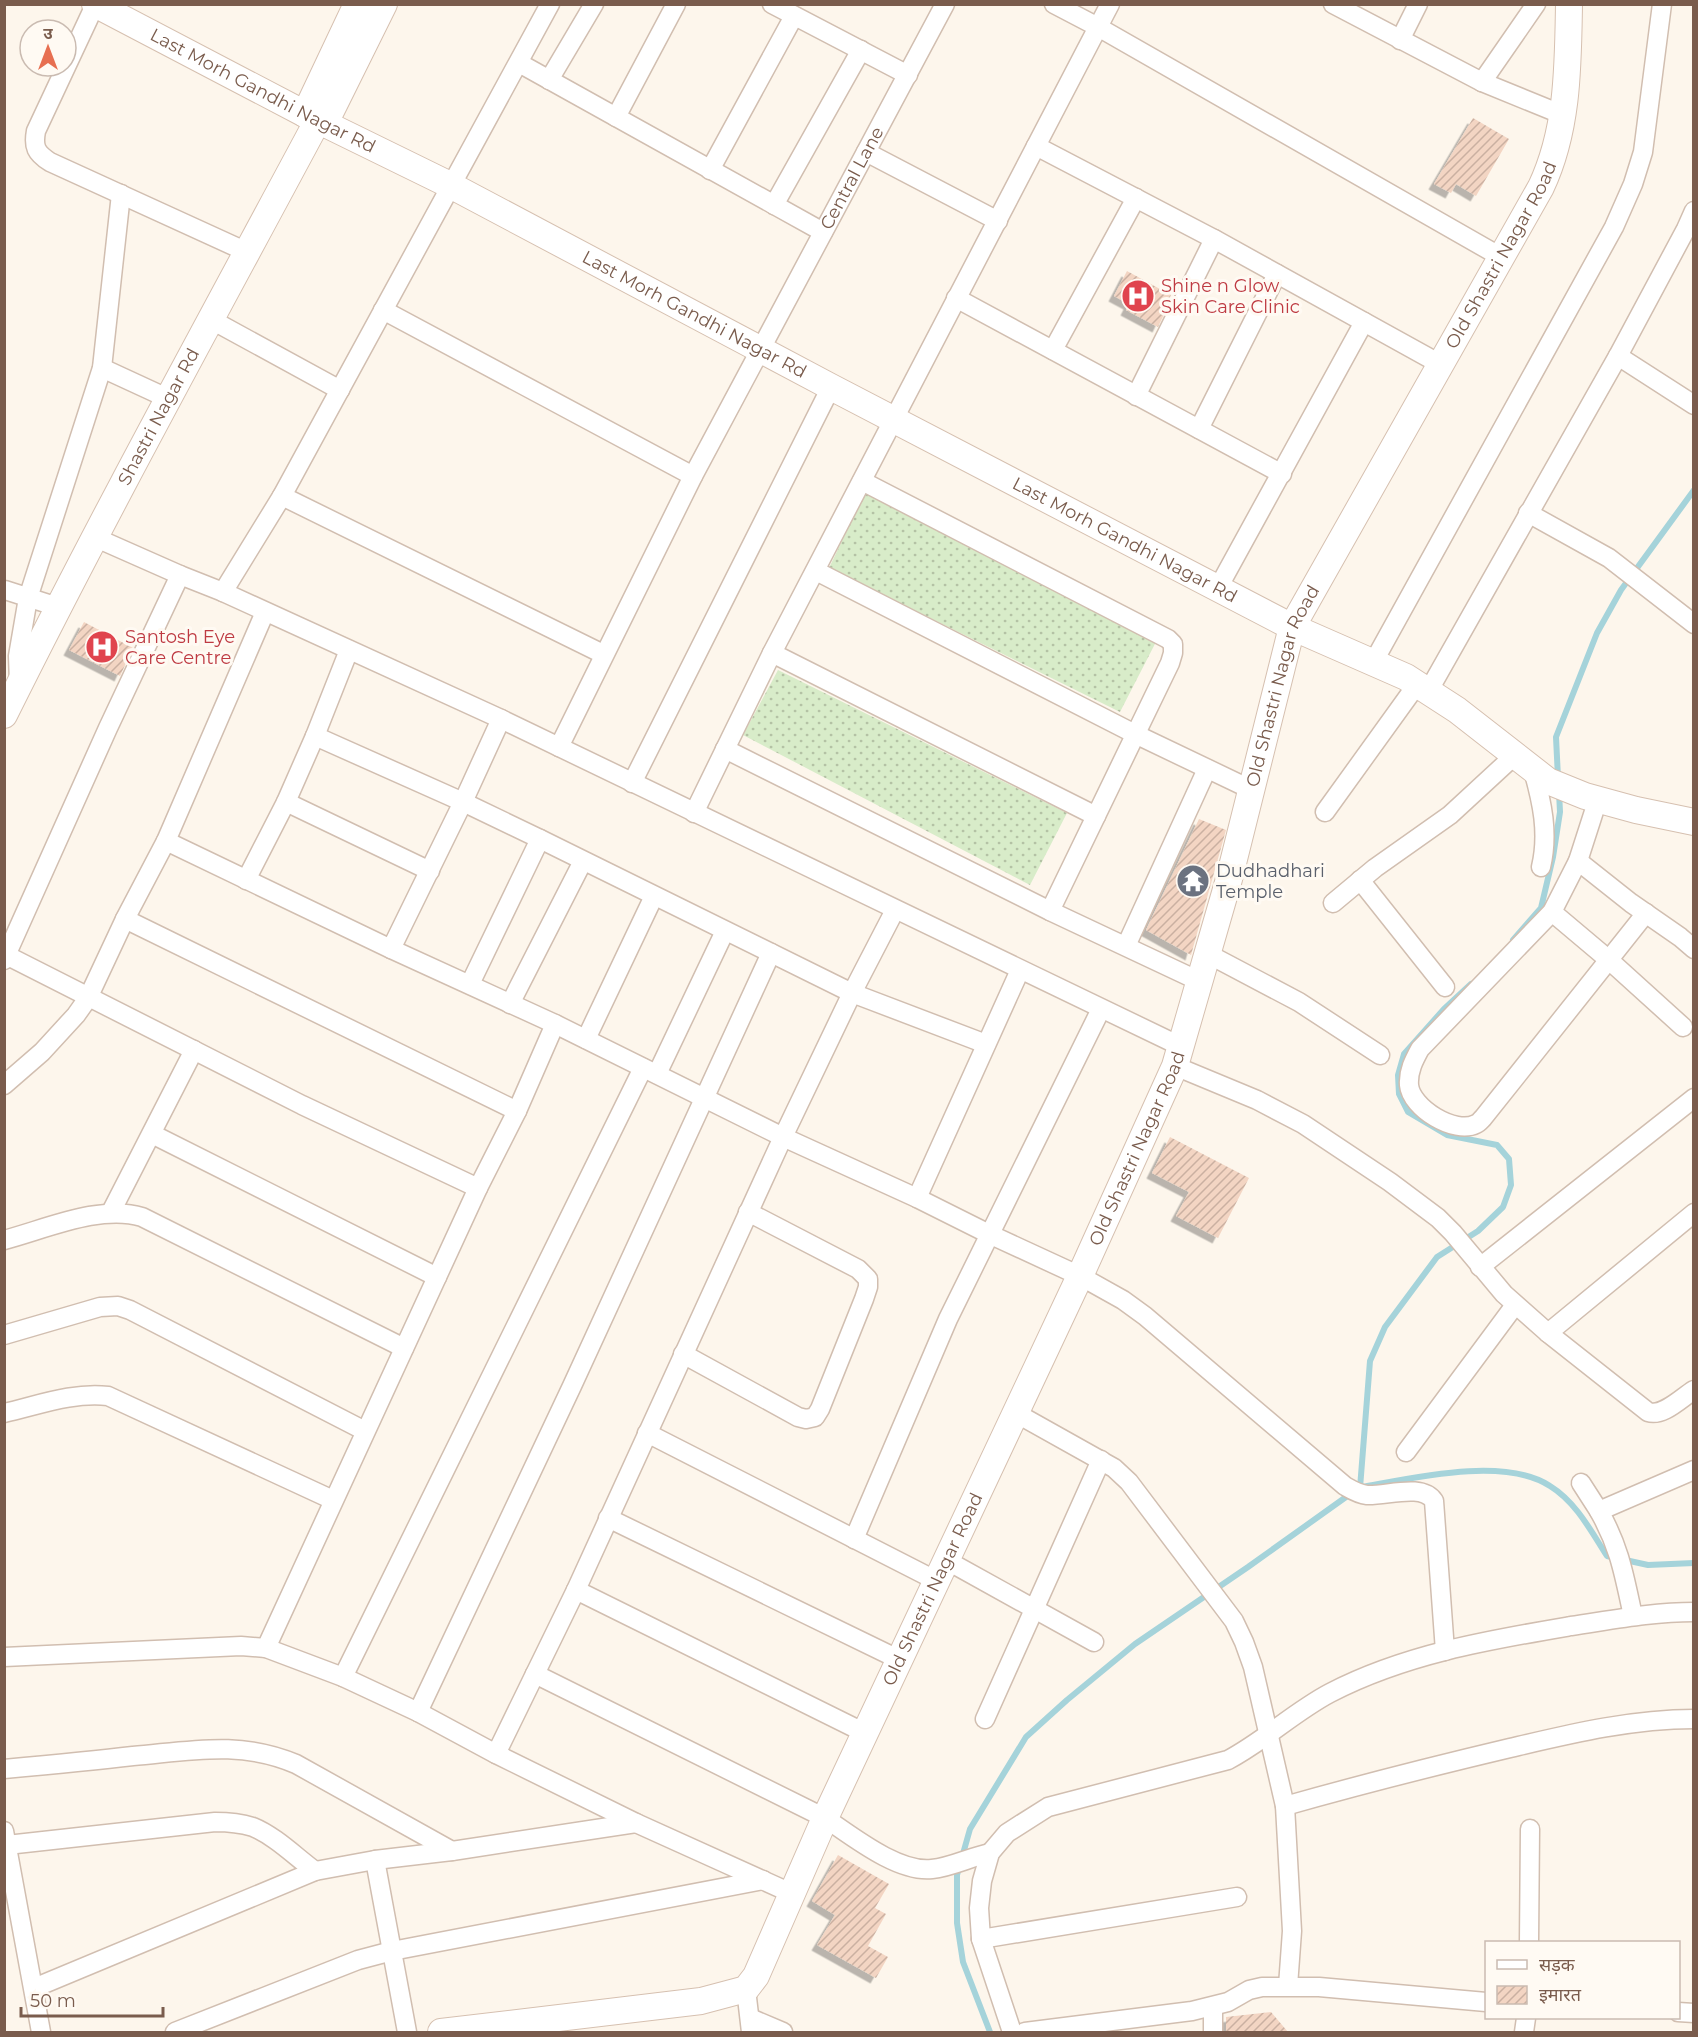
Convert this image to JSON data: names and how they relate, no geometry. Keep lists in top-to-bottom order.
{
  "streets": {
    "street": [
      "Last Morh Gandhi Nagar Rd",
      "Central Lane",
      "Old Shastri Nagar Road",
      "Shastri Nagar Rd"
    ]
  },
  "crossings": [
    ["Last Morh Gandhi Nagar Rd", "Central Lane"],
    ["Last Morh Gandhi Nagar Rd", "Old Shastri Nagar Road"],
    ["Last Morh Gandhi Nagar Rd", "Shastri Nagar Rd"]
  ],
  "places": {
    "hospital": ["Shine n Glow Skin Care Clinic", "Santosh Eye Care Centre"],
    "temple": ["Dudhadhari Temple"]
  },
  "legend": ["सड़क", "इमारत"],
  "scale_bar": "50 m",
  "north": "top"
}
